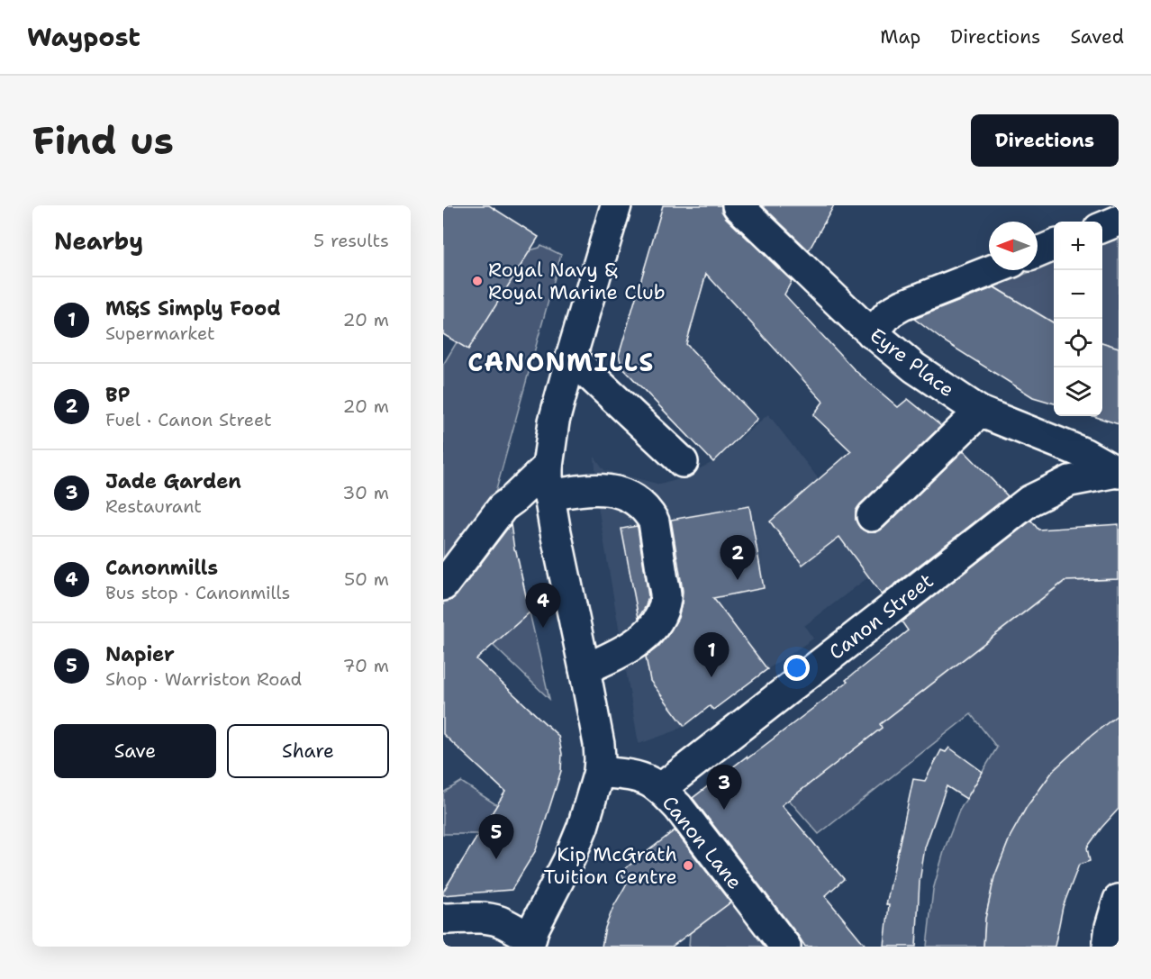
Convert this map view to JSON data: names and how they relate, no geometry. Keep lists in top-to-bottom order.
{
  "streets": {
    "street": ["Eyre Place", "Canon Street", "Canon Lane"]
  },
  "crossings": [
    ["Eyre Place", "Canon Street"],
    ["Canon Street", "Canon Lane"]
  ],
  "districts": ["CANONMILLS"],
  "places": ["Royal Navy & Royal Marine Club", "Kip McGrath Tuition Centre"],
  "north": "left",
  "page": {
    "header": "Waypost",
    "nav": ["Map", "Directions", "Saved"],
    "buttons": [
      "Directions",
      ["Save", "Share"]
    ],
    "title": "Find us",
    "heading": ["Nearby", "5 results"],
    "map_buttons": ["+", "−"],
    "list": [
      {
        "mark": "1",
        "name": "M&S Simply Food",
        "note": "Supermarket",
        "value": "20 m"
      },
      {
        "mark": "2",
        "name": "BP",
        "note": "Fuel · Canon Street",
        "value": "20 m"
      },
      {
        "mark": "3",
        "name": "Jade Garden",
        "note": "Restaurant",
        "value": "30 m"
      },
      {
        "mark": "4",
        "name": "Canonmills",
        "note": "Bus stop · Canonmills",
        "value": "50 m"
      },
      {
        "mark": "5",
        "name": "Napier",
        "note": "Shop · Warriston Road",
        "value": "70 m"
      }
    ],
    "pins": [
      "2",
      "4",
      "1",
      "3",
      "5"
    ]
  }
}
